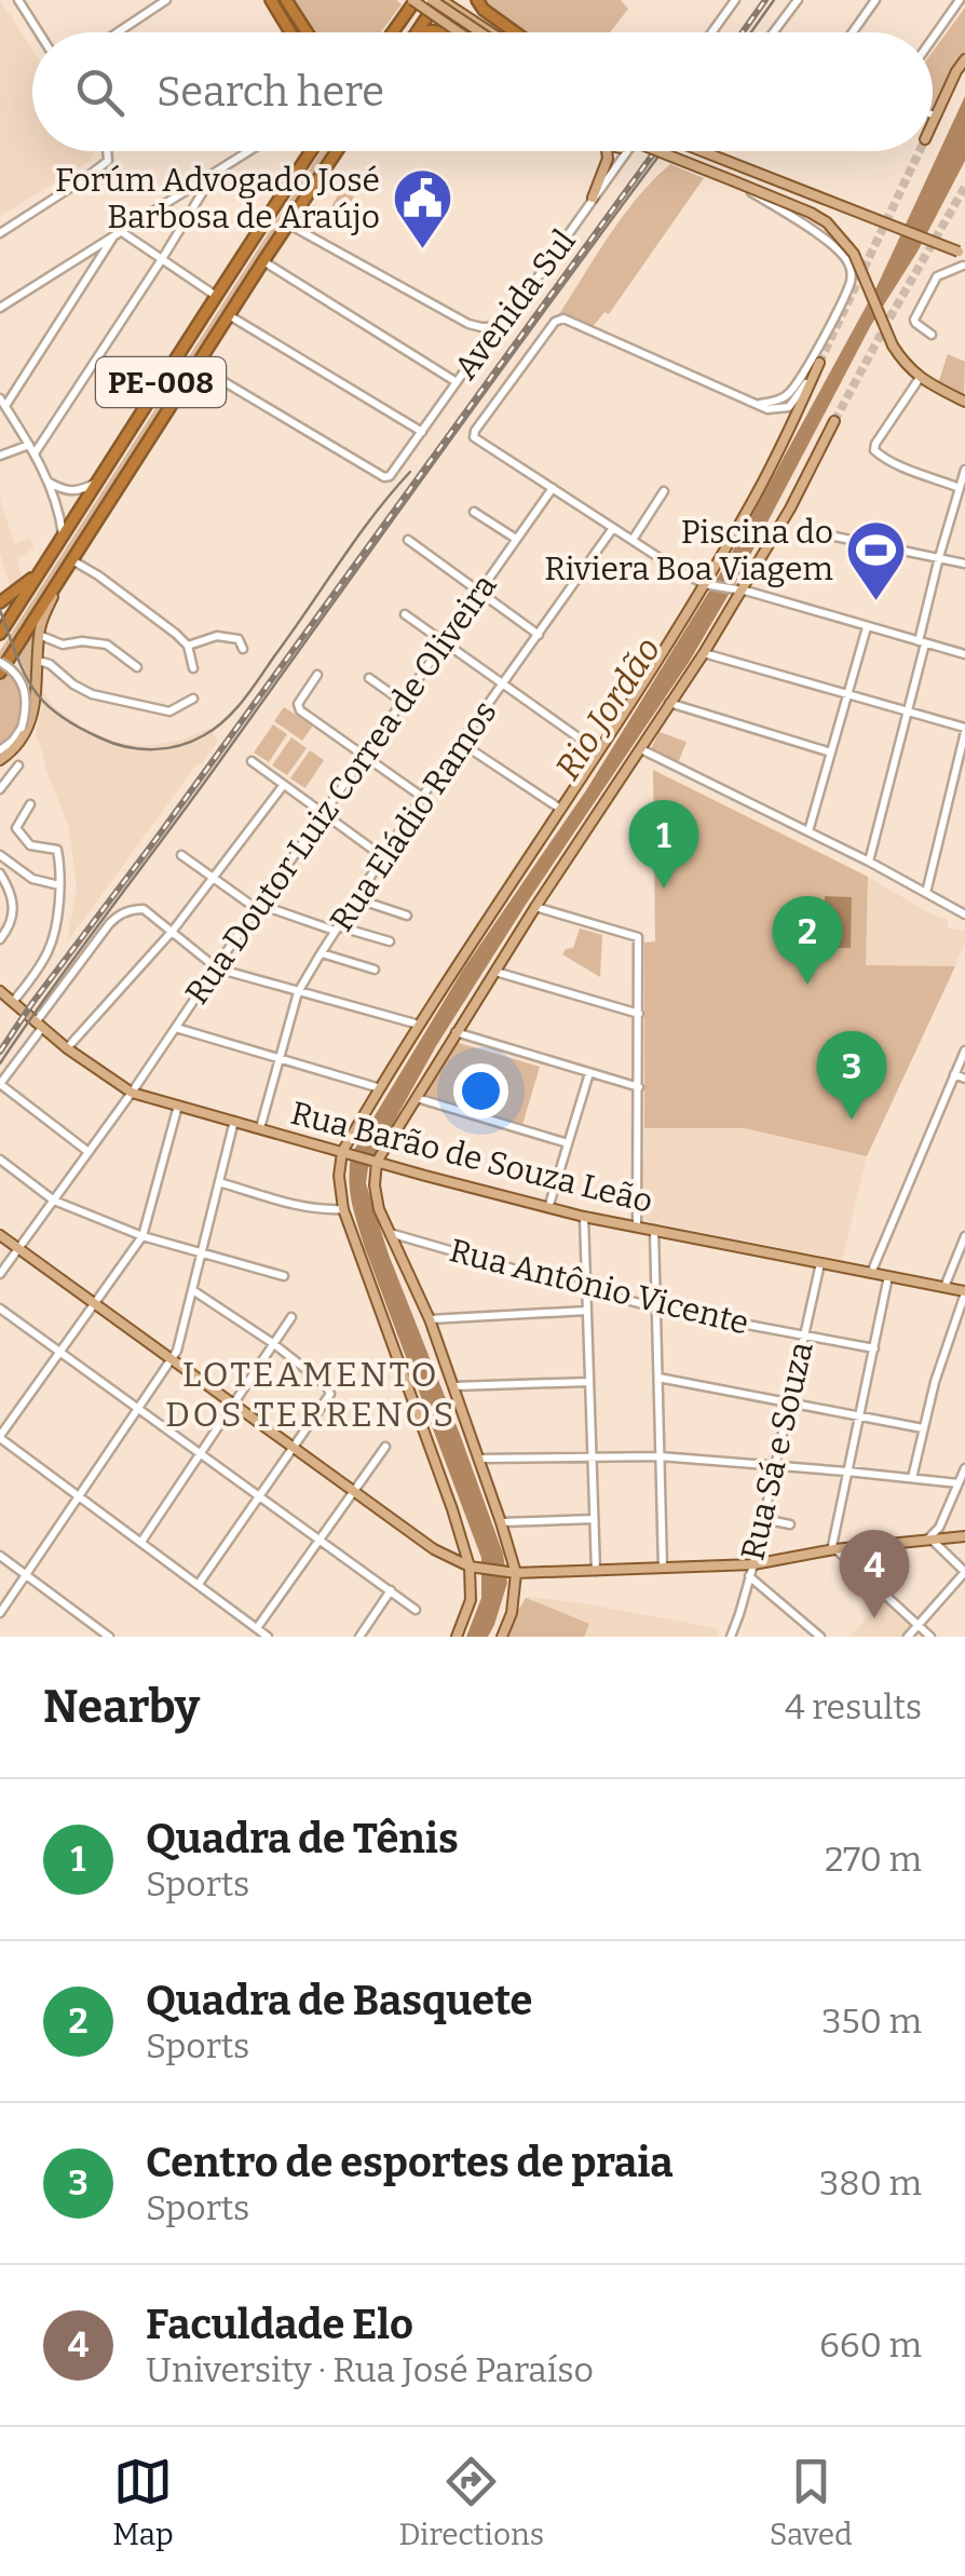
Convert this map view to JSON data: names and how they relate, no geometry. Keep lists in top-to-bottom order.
{
  "streets": {
    "highway": ["PE-008"],
    "main road": ["Rua Barão de Souza Leão"],
    "street": [
      "Avenida Sul",
      "Rua Doutor Luiz Correa de Oliveira",
      "Rua Eládio Ramos",
      "Rua Antônio Vicente",
      "Rua Sá e Souza"
    ]
  },
  "crossings": [
    ["Avenida Sul", "PE-008"],
    ["Avenida Sul", "Rua Doutor Luiz Correa de Oliveira"],
    ["Rua Doutor Luiz Correa de Oliveira", "Rua Barão de Souza Leão"],
    ["Rua Eládio Ramos", "Rua Barão de Souza Leão"],
    ["Rua Barão de Souza Leão", "Rua Sá e Souza"],
    ["Rua Antônio Vicente", "Rua Sá e Souza"]
  ],
  "districts": ["LOTEAMENTO DOS TERRENOS"],
  "water": ["Rio Jordão"],
  "places": {
    "public building": ["Forúm Advogado José Barbosa de Araújo"],
    "sports": ["Piscina do Riviera Boa Viagem"]
  },
  "page": {
    "search": "Search here",
    "pins": [
      "1",
      "2",
      "3",
      "4"
    ],
    "heading": ["Nearby", "4 results"],
    "list": [
      {
        "mark": "1",
        "name": "Quadra de Tênis",
        "note": "Sports",
        "value": "270 m"
      },
      {
        "mark": "2",
        "name": "Quadra de Basquete",
        "note": "Sports",
        "value": "350 m"
      },
      {
        "mark": "3",
        "name": "Centro de esportes de praia",
        "note": "Sports",
        "value": "380 m"
      },
      {
        "mark": "4",
        "name": "Faculdade Elo",
        "note": "University · Rua José Paraíso",
        "value": "660 m"
      }
    ],
    "nav": ["Map", "Directions", "Saved"]
  }
}
